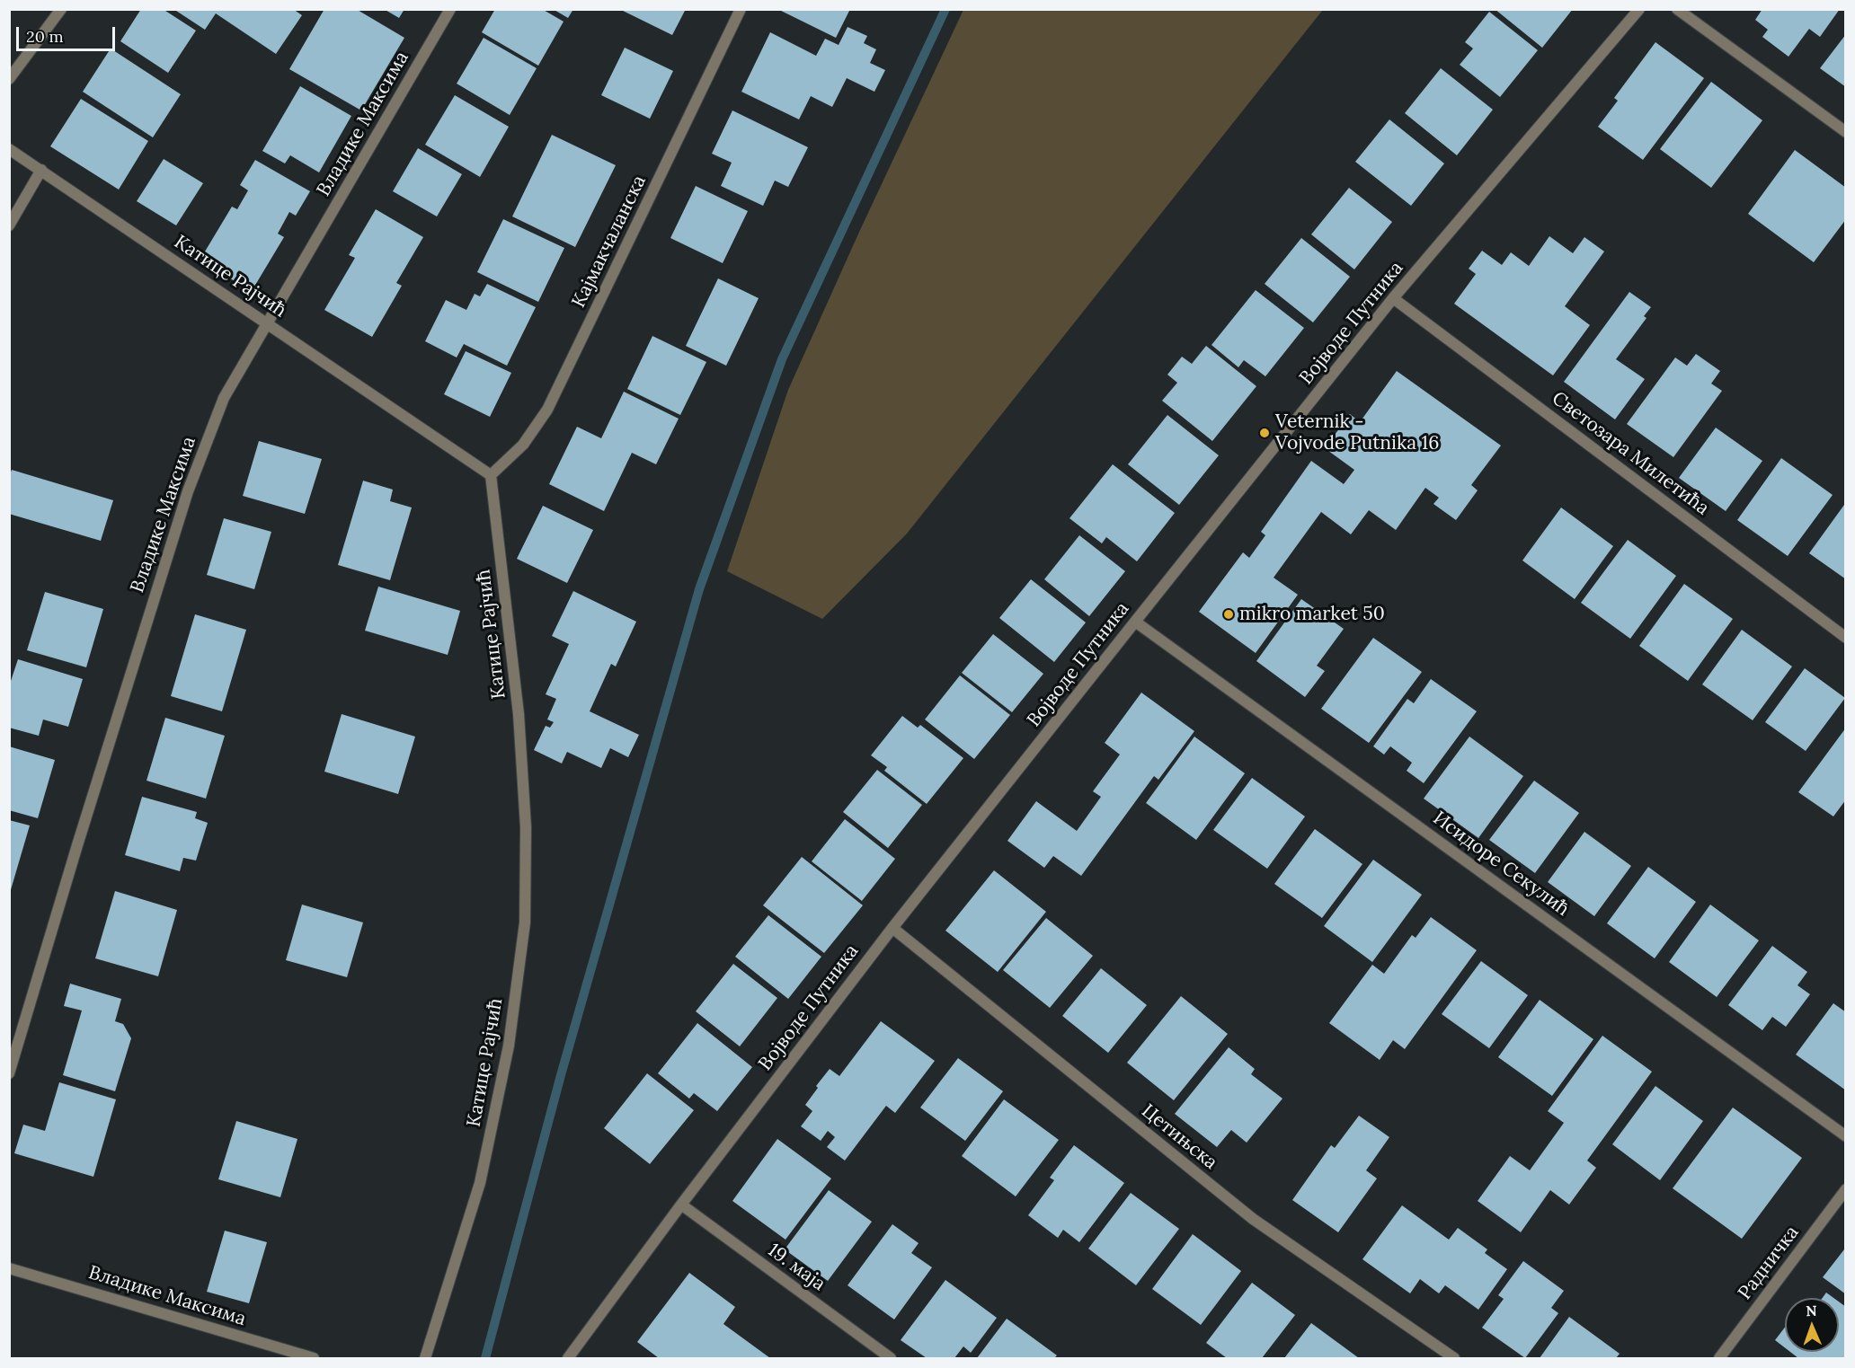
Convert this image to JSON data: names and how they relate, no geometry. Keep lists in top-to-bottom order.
{
  "streets": {
    "street": [
      "Владике Максима",
      "Кајмакчаланска",
      "Катице Рајчић",
      "Војводе Путника",
      "Светозара Милетића",
      "Исидоре Секулић",
      "Цетињска",
      "Радничка",
      "19. маја"
    ]
  },
  "crossings": [
    ["Владике Максима", "Катице Рајчић"],
    ["Кајмакчаланска", "Катице Рајчић"],
    ["Војводе Путника", "Светозара Милетића"],
    ["Војводе Путника", "Исидоре Секулић"],
    ["Војводе Путника", "Цетињска"],
    ["Војводе Путника", "19. маја"]
  ],
  "places": ["Veternik - Vojvode Putnika 16", "mikro market 50"],
  "scale_bar": "20 m",
  "north": "top"
}
